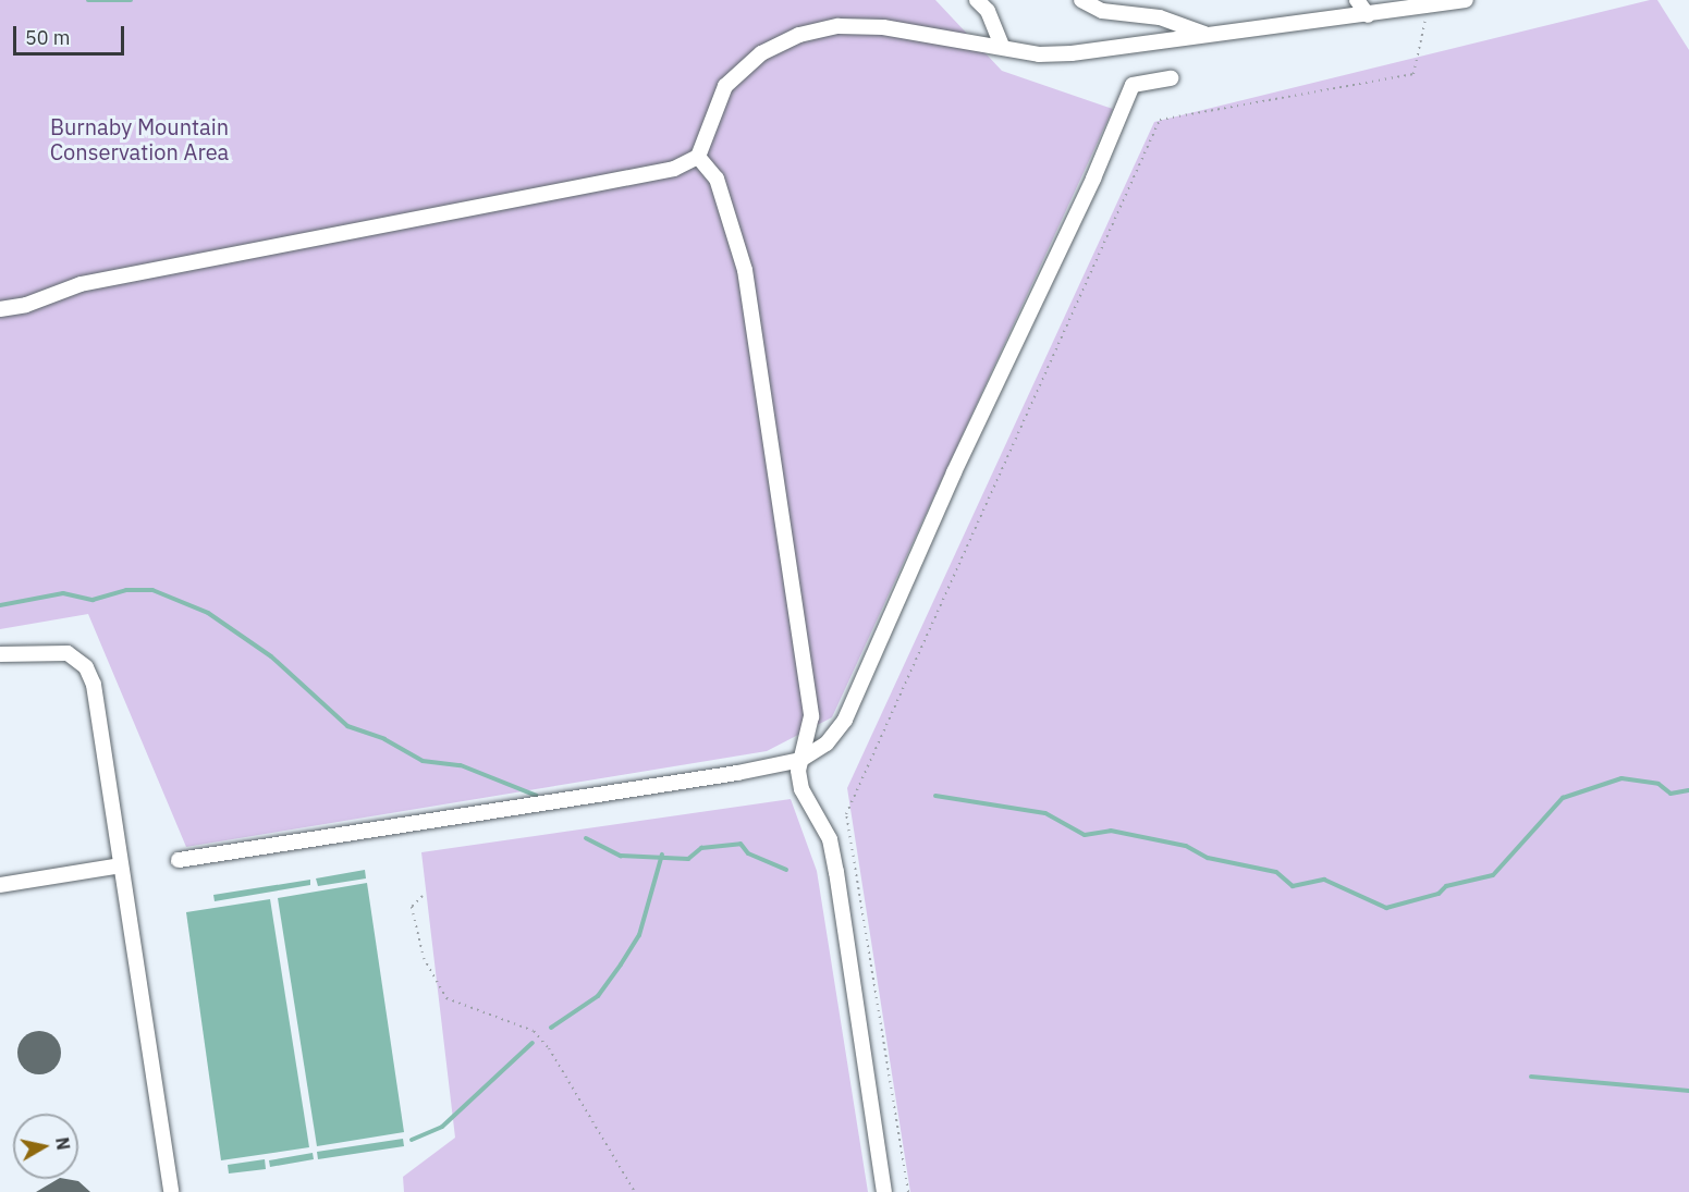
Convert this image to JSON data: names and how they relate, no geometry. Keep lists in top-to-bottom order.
{
  "parks": ["Burnaby Mountain Conservation Area"],
  "scale_bar": "50 m",
  "north": "right"
}
